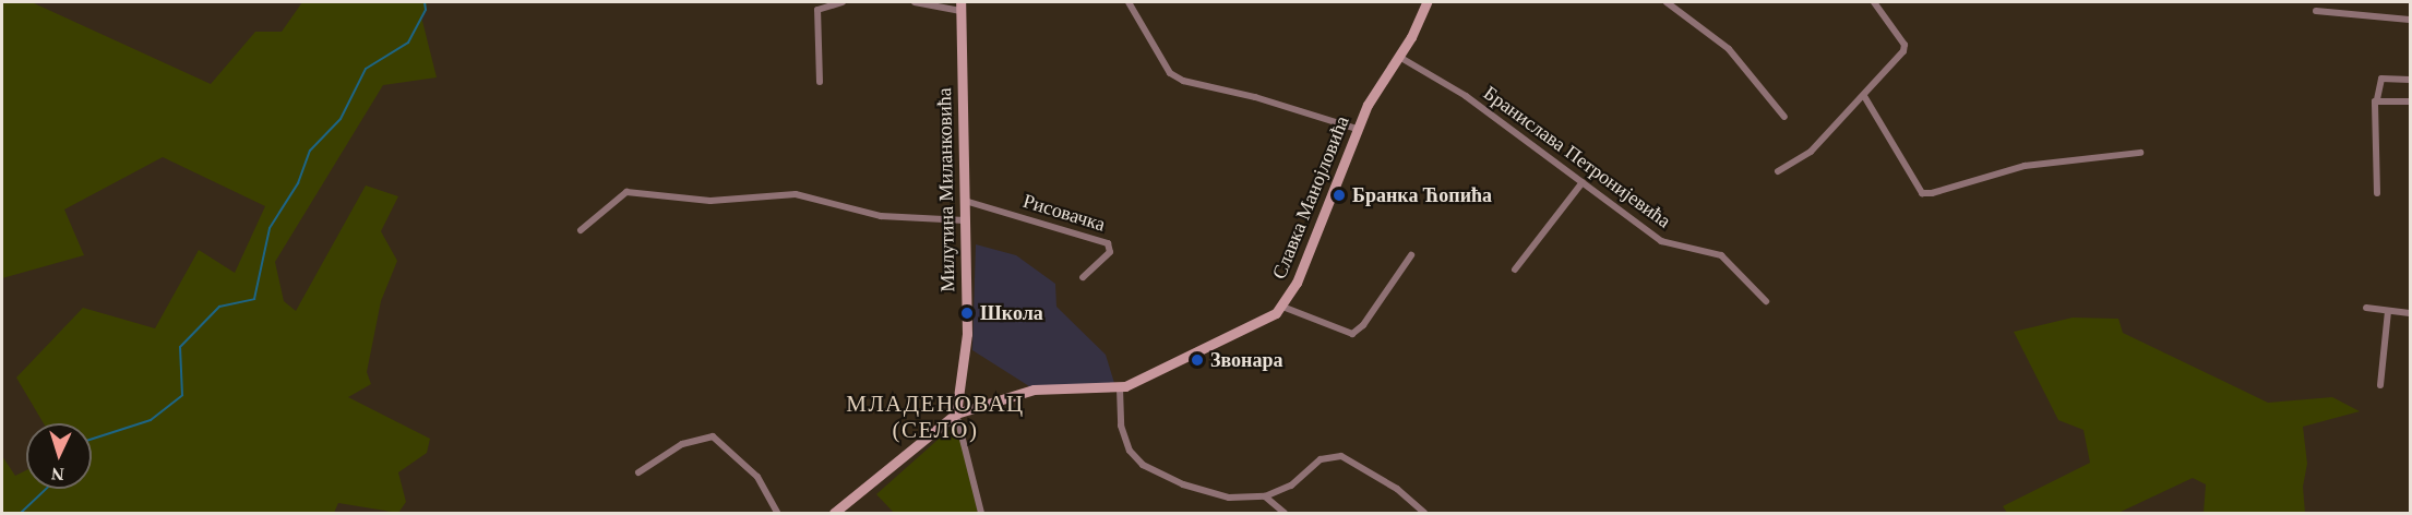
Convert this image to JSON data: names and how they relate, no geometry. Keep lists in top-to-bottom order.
{
  "streets": {
    "main road": ["Милутина Миланковића", "Славка Манојловића"],
    "street": ["Бранислава Петронијевића", "Рисовачка"]
  },
  "crossings": [
    ["Бранислава Петронијевића", "Славка Манојловића"],
    ["Милутина Миланковића", "Славка Манојловића"],
    ["Милутина Миланковића", "Рисовачка"]
  ],
  "districts": ["МЛАДЕНОВАЦ (СЕЛО)"],
  "places": ["Бранка Ћопића", "Школа", "Звонара"],
  "north": "bottom"
}
